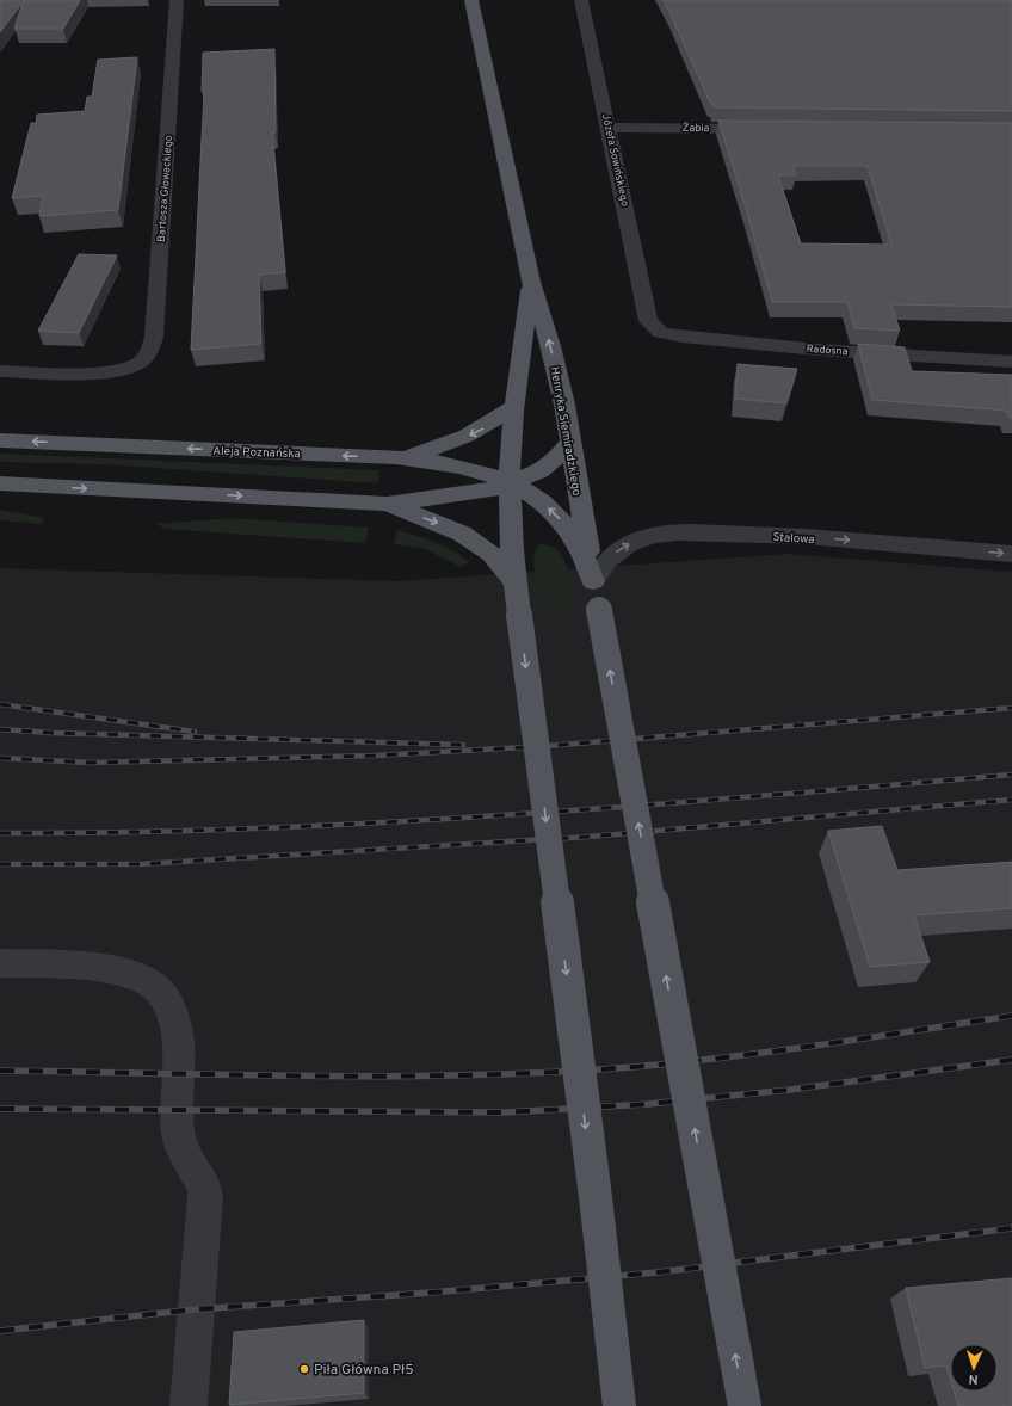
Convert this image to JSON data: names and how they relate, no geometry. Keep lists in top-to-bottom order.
{
  "streets": {
    "main road": ["Henryka Siemiradzkiego", "Aleja Poznańska"],
    "street": [
      "Żabia",
      "Józefa Sowińskiego",
      "Bartosza Głowackiego",
      "Radosna",
      "Stalowa"
    ]
  },
  "crossings": [
    ["Żabia", "Józefa Sowińskiego"],
    ["Józefa Sowińskiego", "Radosna"],
    ["Henryka Siemiradzkiego", "Aleja Poznańska"],
    ["Henryka Siemiradzkiego", "Stalowa"],
    ["Aleja Poznańska", "Stalowa"]
  ],
  "one_way": ["Stalowa"],
  "places": ["Piła Główna Pł5"],
  "north": "bottom"
}
